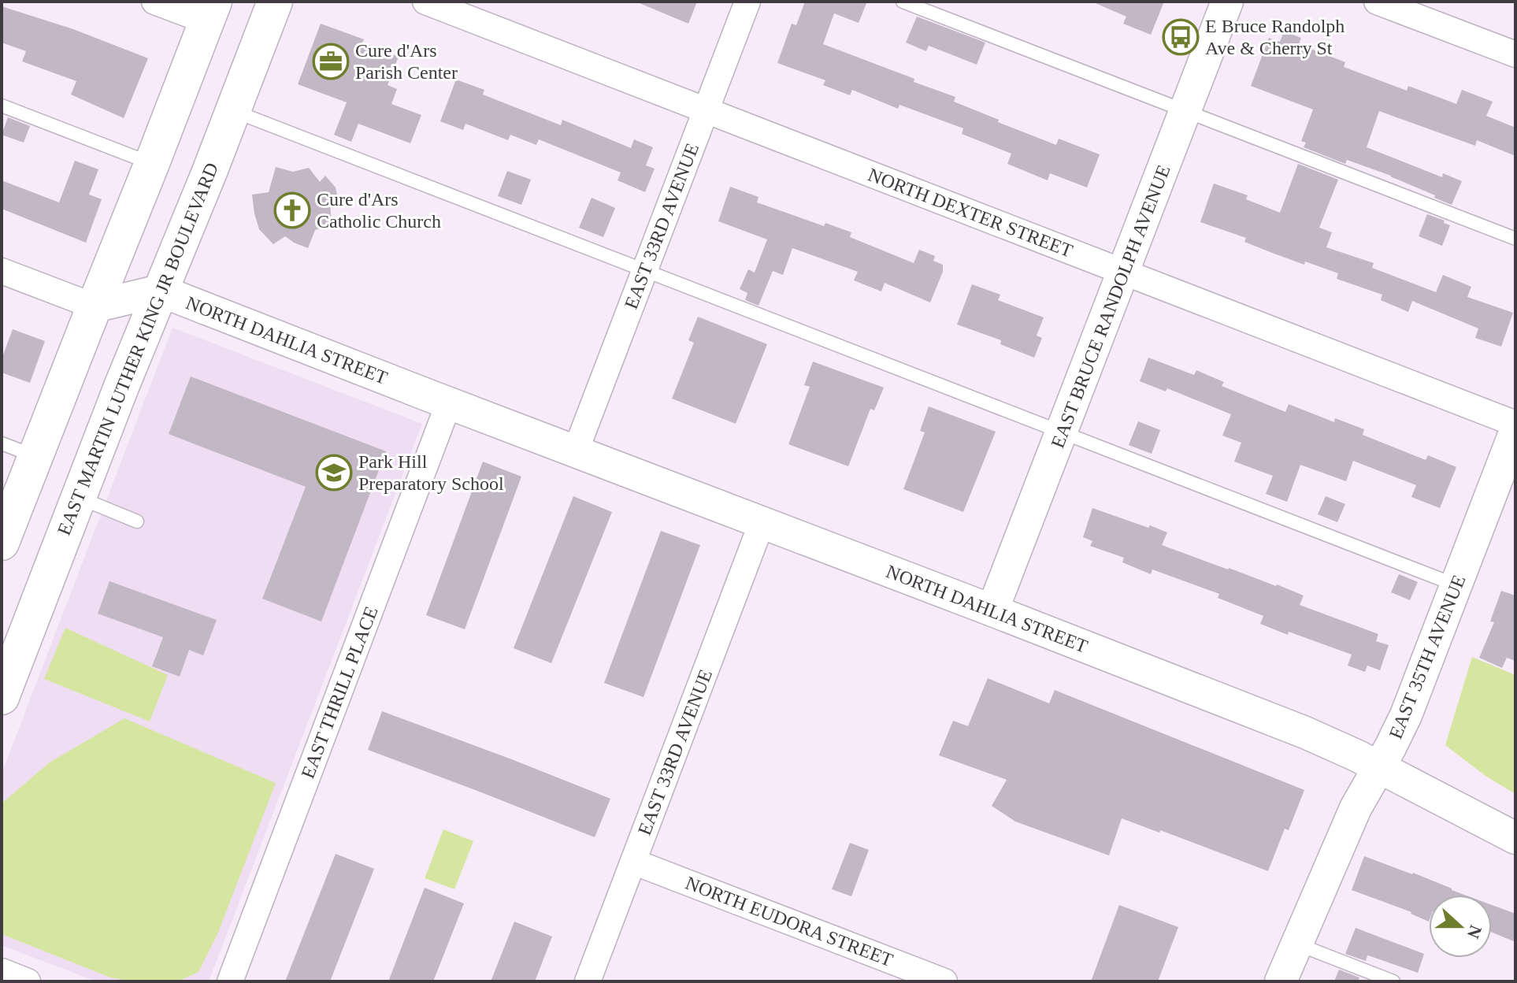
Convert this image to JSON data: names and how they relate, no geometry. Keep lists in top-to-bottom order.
{
  "streets": {
    "main road": ["EAST MARTIN LUTHER KING JR BOULEVARD"],
    "street": [
      "NORTH DEXTER STREET",
      "EAST 33RD AVENUE",
      "EAST BRUCE RANDOLPH AVENUE",
      "NORTH DAHLIA STREET",
      "EAST 35TH AVENUE",
      "EAST THRILL PLACE",
      "NORTH EUDORA STREET"
    ]
  },
  "crossings": [
    ["NORTH DEXTER STREET", "EAST 33RD AVENUE"],
    ["NORTH DEXTER STREET", "EAST BRUCE RANDOLPH AVENUE"],
    ["EAST 33RD AVENUE", "NORTH DAHLIA STREET"],
    ["EAST 33RD AVENUE", "NORTH EUDORA STREET"],
    ["EAST BRUCE RANDOLPH AVENUE", "NORTH DAHLIA STREET"],
    ["NORTH DAHLIA STREET", "EAST MARTIN LUTHER KING JR BOULEVARD"],
    ["NORTH DAHLIA STREET", "EAST 35TH AVENUE"],
    ["NORTH DAHLIA STREET", "EAST THRILL PLACE"]
  ],
  "places": {
    "bus stop": ["E Bruce Randolph Ave & Cherry St"],
    "office": ["Cure d'Ars Parish Center"],
    "church": ["Cure d'Ars Catholic Church"],
    "school or university": ["Park Hill Preparatory School"]
  },
  "north": "right"
}
